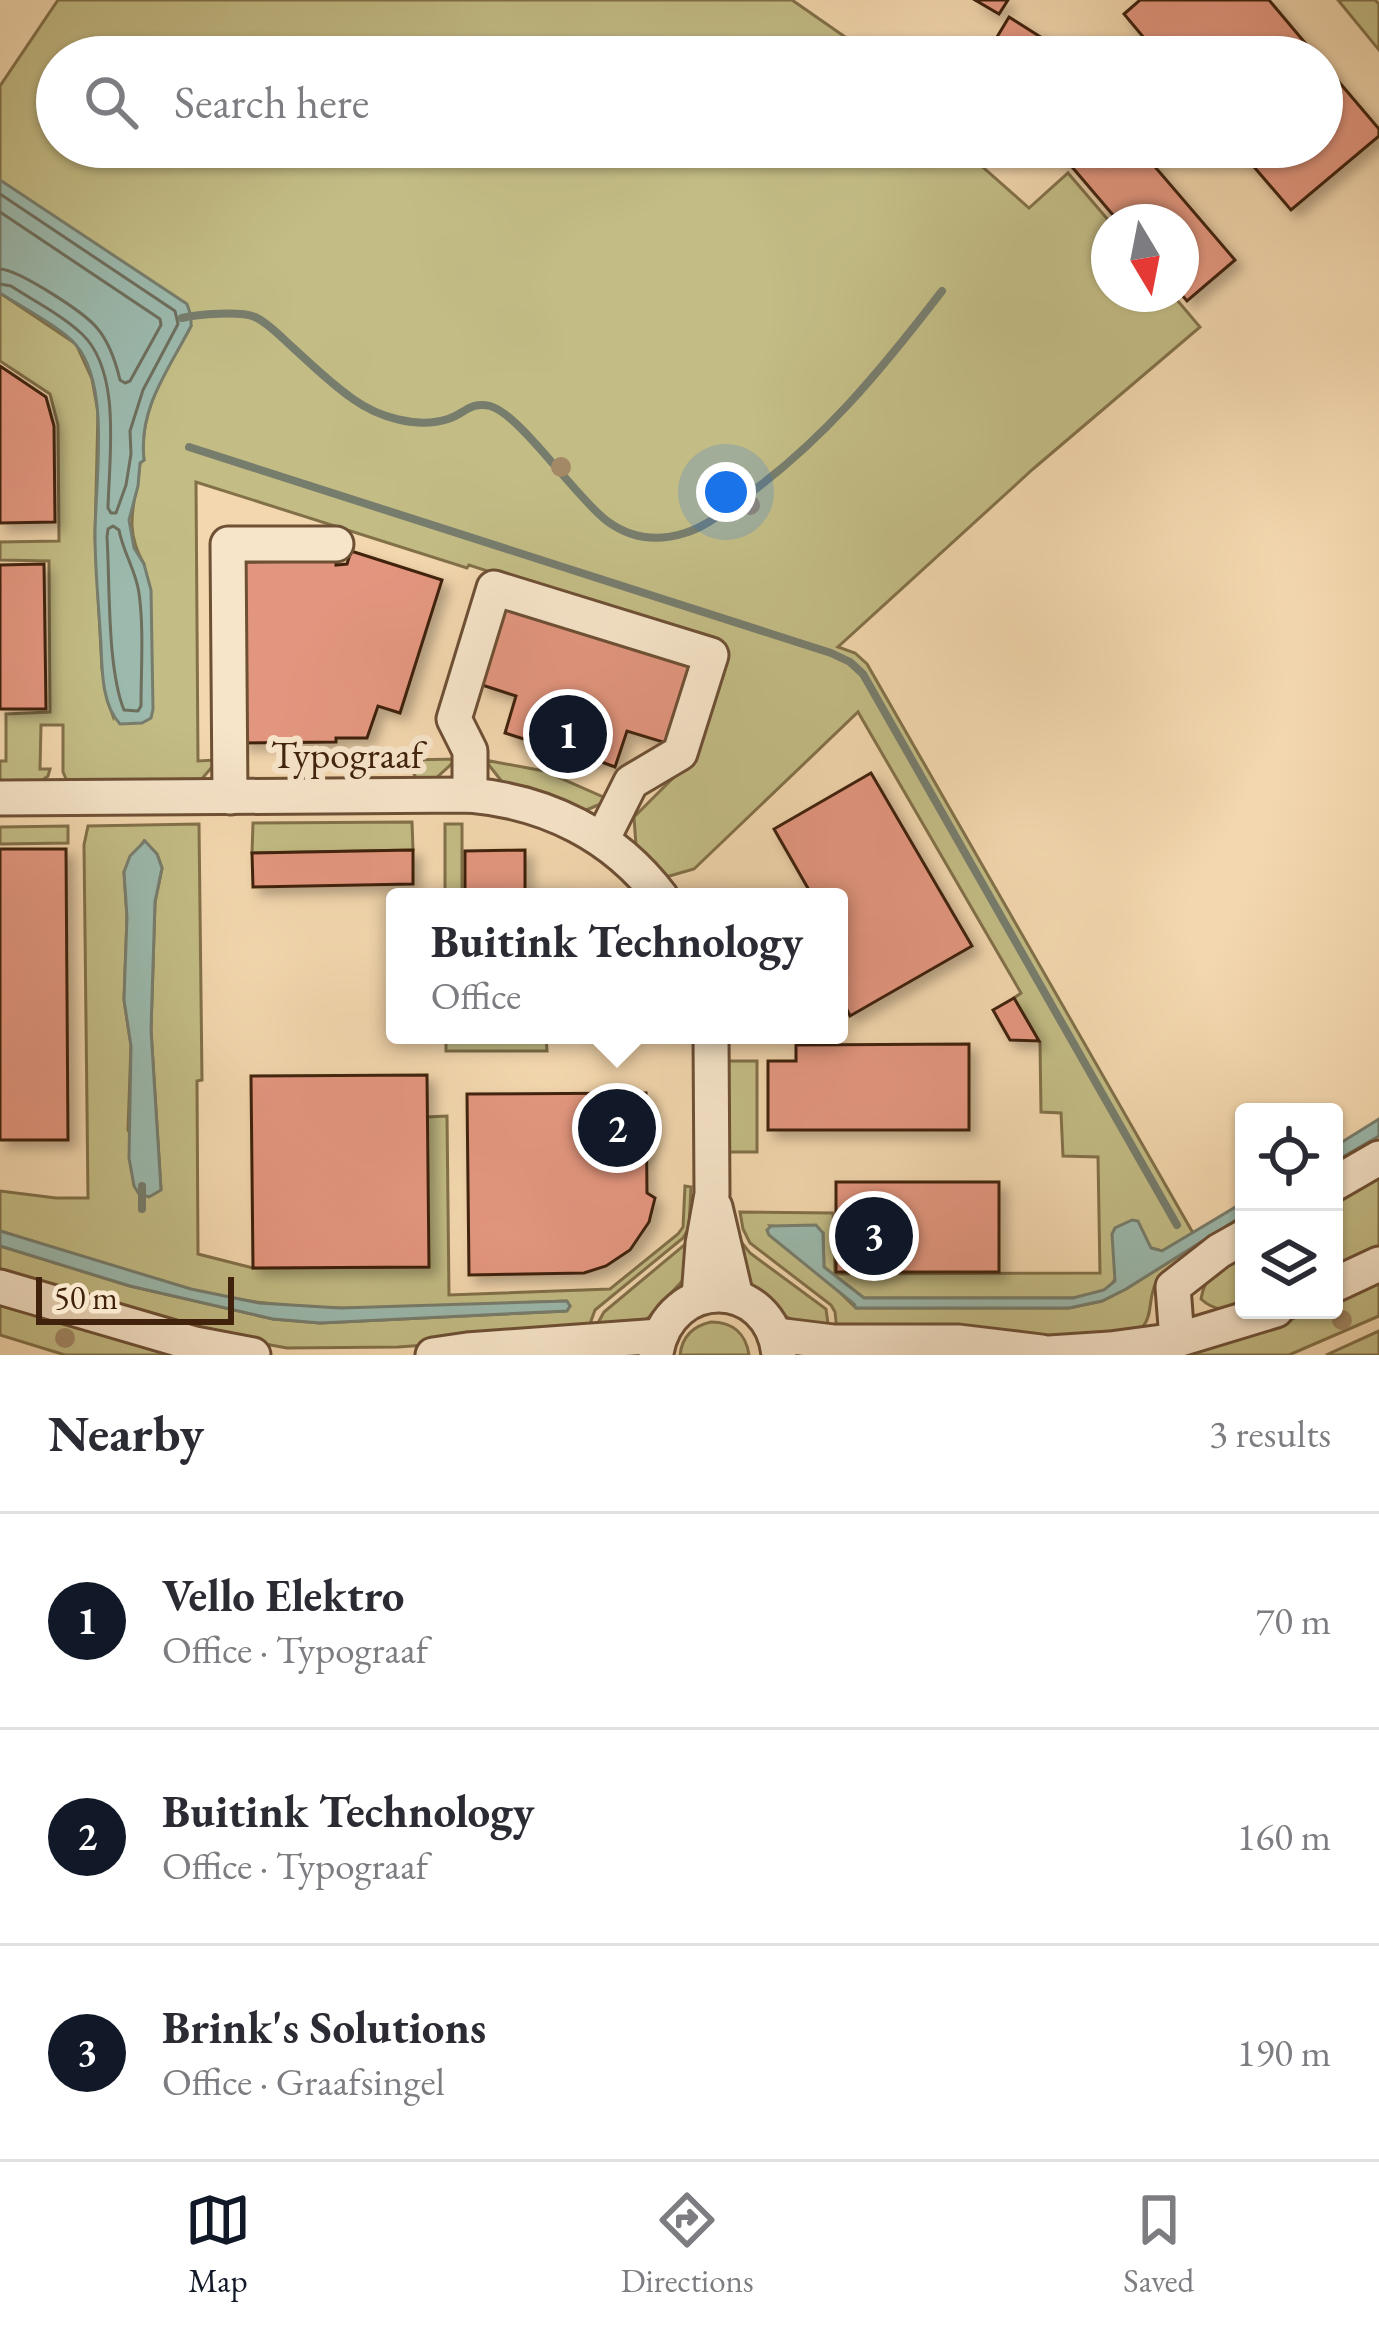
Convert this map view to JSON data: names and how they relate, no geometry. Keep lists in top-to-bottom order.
{
  "streets": {
    "street": ["Typograaf"]
  },
  "scale_bar": "50 m",
  "north": "bottom",
  "page": {
    "search": "Search here",
    "pins": ["1", "2", "3"],
    "popup": ["Buitink Technology", "Office"],
    "scale": "50 m",
    "heading": ["Nearby", "3 results"],
    "list": [
      {
        "mark": "1",
        "name": "Vello Elektro",
        "note": "Office · Typograaf",
        "value": "70 m"
      },
      {
        "mark": "2",
        "name": "Buitink Technology",
        "note": "Office · Typograaf",
        "value": "160 m"
      },
      {
        "mark": "3",
        "name": "Brink's Solutions",
        "note": "Office · Graafsingel",
        "value": "190 m"
      }
    ],
    "nav": ["Map", "Directions", "Saved"]
  }
}
